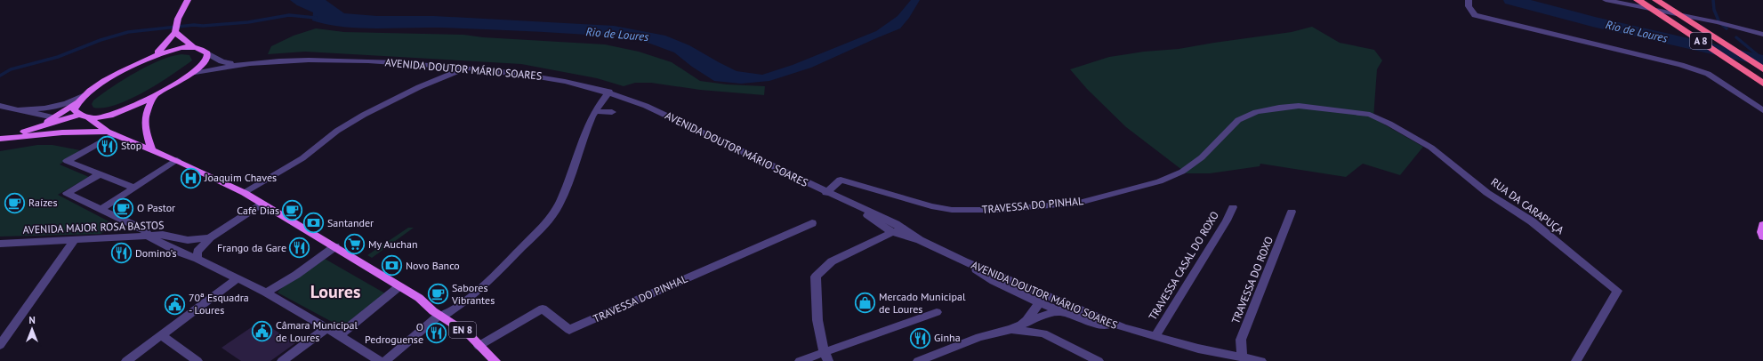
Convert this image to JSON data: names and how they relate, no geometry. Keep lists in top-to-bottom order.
{
  "streets": {
    "highway": ["A 8"],
    "main road": ["EN 8"],
    "street": [
      "AVENIDA DOUTOR MÁRIO SOARES",
      "TRAVESSA DO PINHAL",
      "RUA DA CARAPUÇA",
      "AVENIDA MAJOR ROSA BASTOS",
      "TRAVESSA CASAL DO ROXO",
      "TRAVESSA DO ROXO"
    ]
  },
  "crossings": [
    ["AVENIDA DOUTOR MÁRIO SOARES", "TRAVESSA DO PINHAL"],
    ["AVENIDA DOUTOR MÁRIO SOARES", "TRAVESSA CASAL DO ROXO"],
    ["AVENIDA DOUTOR MÁRIO SOARES", "TRAVESSA DO ROXO"],
    ["TRAVESSA DO PINHAL", "RUA DA CARAPUÇA"],
    ["TRAVESSA DO PINHAL", "EN 8"],
    ["AVENIDA MAJOR ROSA BASTOS", "EN 8"]
  ],
  "districts": ["Loures"],
  "water": ["Rio de Loures"],
  "places": {
    "restaurant": [
      "Stop",
      "Frango da Gare",
      "Domino's",
      "O Pedroguense",
      "Ginha"
    ],
    "hospital": ["Joaquim Chaves"],
    "cafe": [
      "Raízes",
      "O Pastor",
      "Café Dias",
      "Sabores Vibrantes"
    ],
    "bank": ["Santander", "Novo Banco"],
    "supermarket": ["My Auchan"],
    "shop": ["Mercado Municipal de Loures"],
    "public building": ["70ª Esquadra - Loures", "Câmara Municipal de Loures"]
  },
  "north": "top"
}
